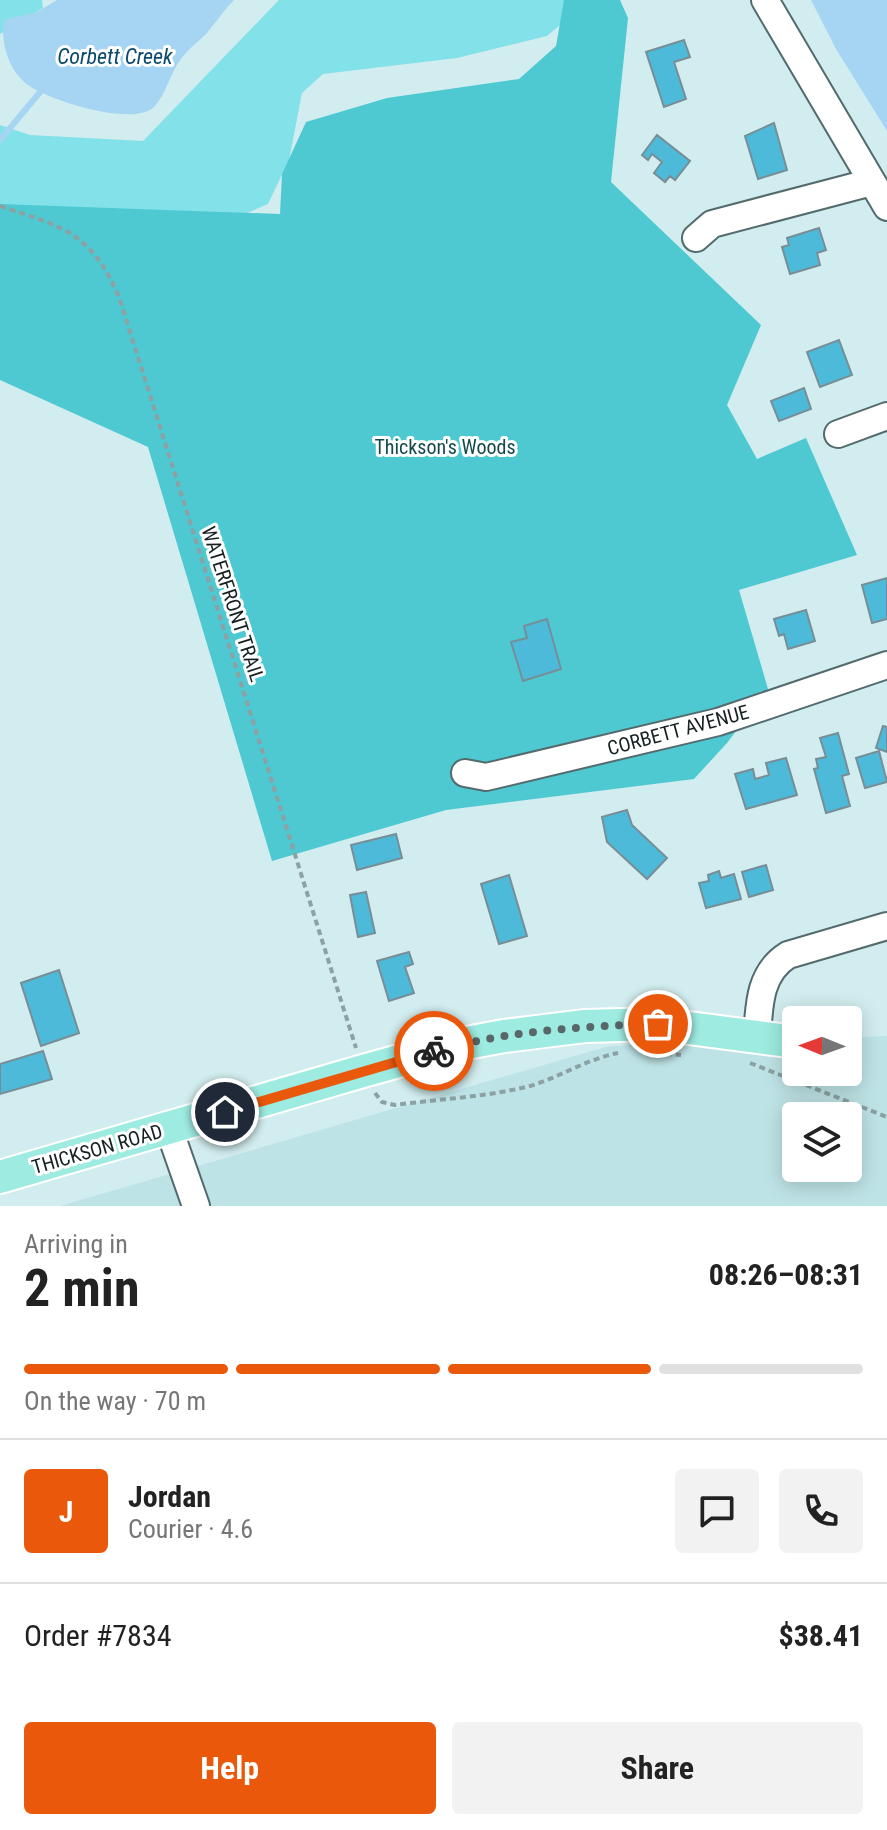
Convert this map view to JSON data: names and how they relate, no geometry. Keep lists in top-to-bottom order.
{
  "streets": {
    "main road": ["THICKSON ROAD"],
    "street": ["CORBETT AVENUE"],
    "path": ["WATERFRONT TRAIL"]
  },
  "crossings": [
    ["WATERFRONT TRAIL", "THICKSON ROAD"]
  ],
  "water": ["Corbett Creek"],
  "parks": ["Thickson's Woods"],
  "north": "left",
  "page": {
    "heading": ["2 min", "Arriving in", "08:26–08:31"],
    "panel": [
      "Jordan",
      "Courier · 4.6",
      "Order #7834",
      "$38.41"
    ],
    "bar": "On the way · 70 m",
    "round": "J",
    "buttons": ["Help", "Share"]
  }
}
